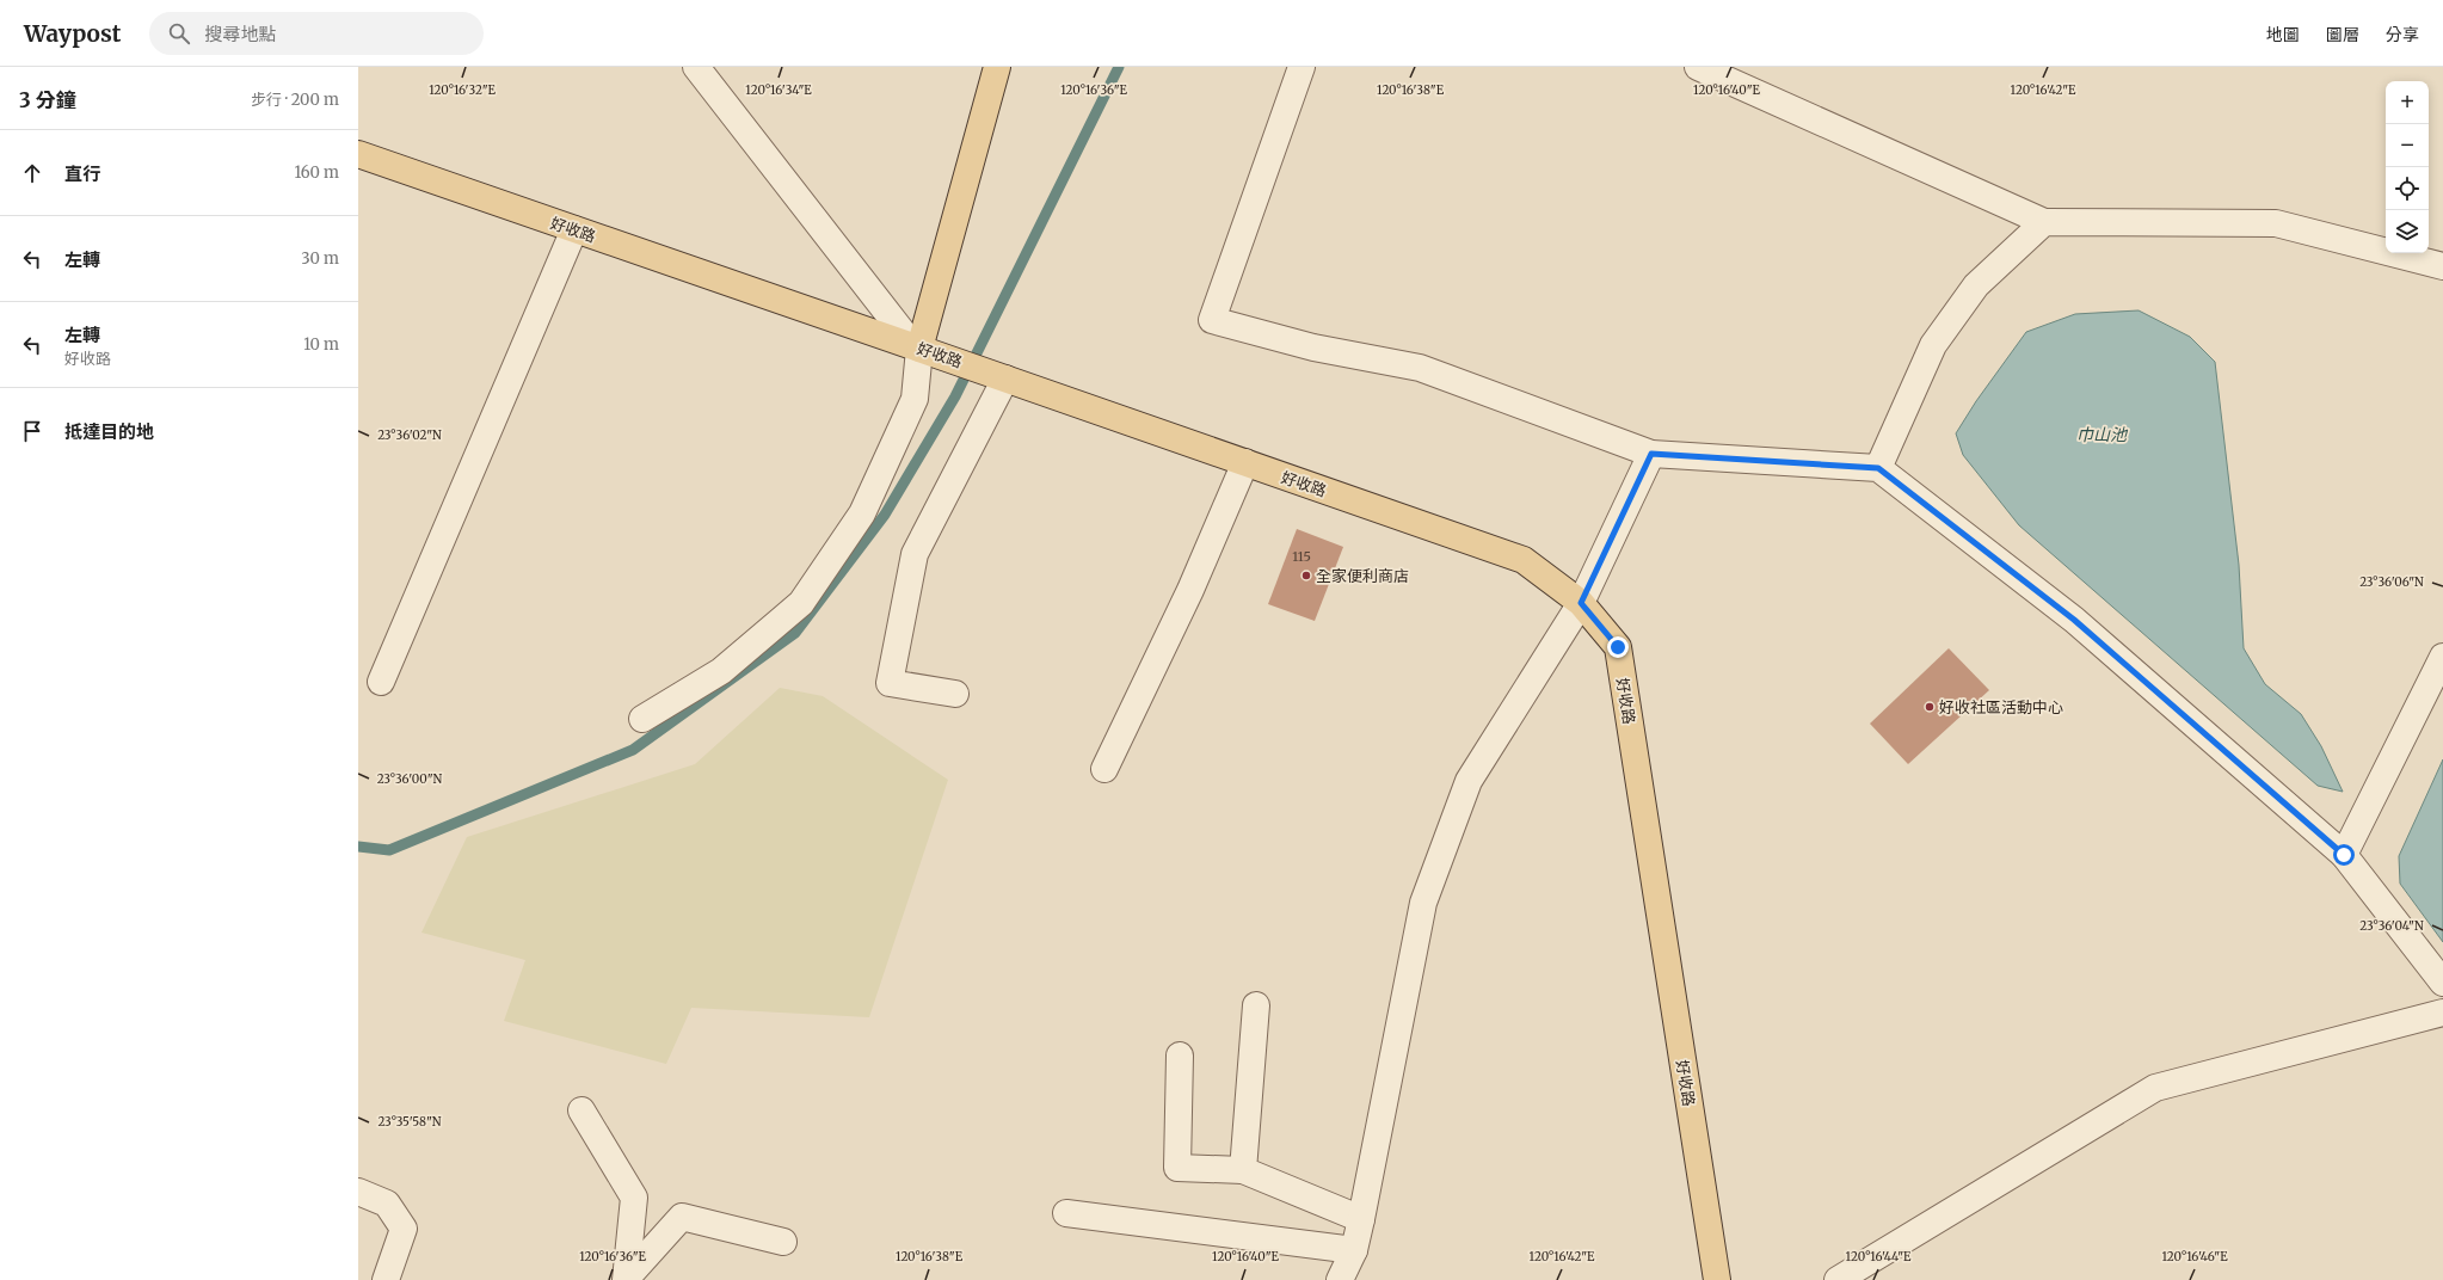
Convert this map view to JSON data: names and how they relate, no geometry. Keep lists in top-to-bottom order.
{
  "streets": {
    "main road": ["好收路"]
  },
  "water": ["巾山池"],
  "places": ["全家便利商店", "好收社區活動中心"],
  "house_numbers": ["115"],
  "page": {
    "header": "Waypost",
    "search": "搜尋地點",
    "nav": ["地圖", "圖層", "分享"],
    "heading": ["3 分鐘", "步行 · 200 m"],
    "map_buttons": ["+", "−"],
    "list": [
      ["直行", "160 m"],
      ["左轉", "30 m"],
      ["左轉", "好收路", "10 m"],
      "抵達目的地"
    ]
  },
  "coordinates": [
    "120°16'36\"E",
    "120°16'38\"E",
    "120°16'40\"E",
    "120°16'42\"E",
    "120°16'32\"E",
    "120°16'34\"E",
    "23°36'02\"N",
    "23°36'06\"N",
    "23°36'00\"N",
    "23°36'04\"N",
    "23°35'58\"N",
    "120°16'44\"E",
    "120°16'46\"E"
  ]
}
